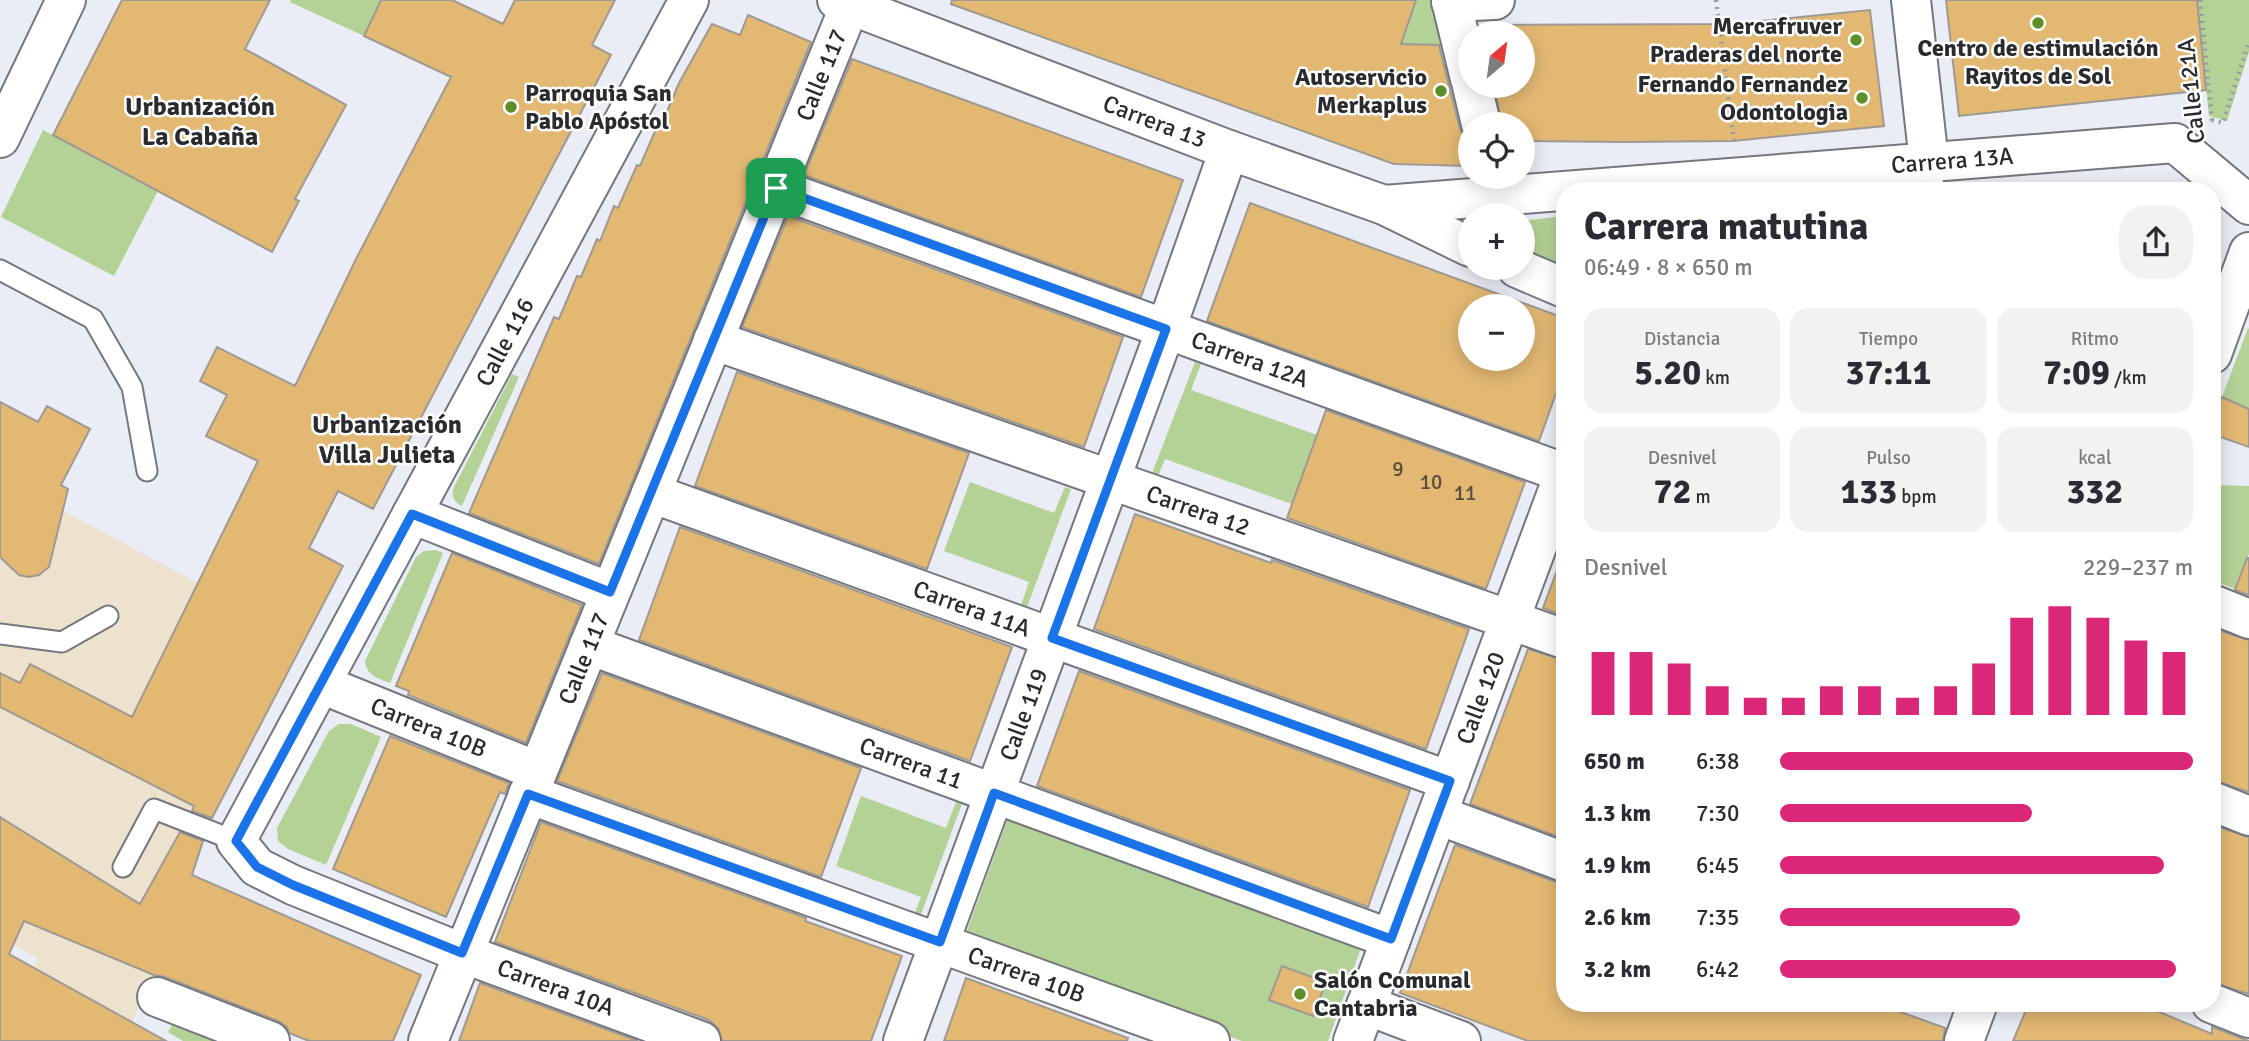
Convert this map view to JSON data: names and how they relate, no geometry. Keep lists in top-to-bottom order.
{
  "streets": {
    "street": [
      "Calle 117",
      "Carrera 13",
      "Carrera 13A",
      "Calle 116",
      "Carrera 12A",
      "Carrera 12",
      "Carrera 11A",
      "Calle 120",
      "Calle 119",
      "Carrera 10B",
      "Carrera 11",
      "Carrera 10A"
    ],
    "path": ["Calle121A"]
  },
  "crossings": [
    ["Calle 117", "Carrera 13"],
    ["Calle 117", "Carrera 12A"],
    ["Calle 117", "Carrera 12"],
    ["Calle 117", "Carrera 11A"],
    ["Calle 117", "Carrera 10B"],
    ["Calle 117", "Carrera 11"],
    ["Calle 117", "Carrera 10A"],
    ["Calle121A", "Carrera 13A"],
    ["Carrera 13", "Carrera 13A"],
    ["Carrera 13", "Calle 119"],
    ["Calle 116", "Carrera 10B"],
    ["Calle 116", "Carrera 10A"],
    ["Carrera 12A", "Calle 119"],
    ["Carrera 12", "Calle 120"],
    ["Carrera 12", "Calle 119"],
    ["Carrera 11A", "Calle 120"],
    ["Carrera 11A", "Calle 119"],
    ["Calle 120", "Carrera 11"],
    ["Calle 119", "Carrera 10B"],
    ["Calle 119", "Carrera 11"]
  ],
  "districts": ["Urbanización La Cabaña", "Urbanización Villa Julieta"],
  "places": [
    "Centro de estimulación Rayitos de Sol",
    "Mercafruver Praderas del norte",
    "Autoservicio Merkaplus",
    "Fernando Fernandez Odontologia",
    "Parroquia San Pablo Apóstol",
    "Salón Comunal Cantabria"
  ],
  "house_numbers": ["9", "10", "11"],
  "north": "top right",
  "page": {
    "map_buttons": ["+", "−"],
    "heading": ["Carrera matutina", "06:49 · 8 × 650 m"],
    "stats": [
      ["Distancia", "5.20 km"],
      ["Tiempo", "37:11"],
      ["Ritmo", "7:09 /km"],
      ["Desnivel", "72 m"],
      ["Pulso", "133 bpm"],
      ["kcal", "332"]
    ],
    "chart": ["Desnivel", "229–237 m"],
    "list": [
      {
        "name": "650 m",
        "note": "6:38"
      },
      {
        "name": "1.3 km",
        "note": "7:30"
      },
      {
        "name": "1.9 km",
        "note": "6:45"
      },
      {
        "name": "2.6 km",
        "note": "7:35"
      },
      {
        "name": "3.2 km",
        "note": "6:42"
      }
    ]
  }
}
